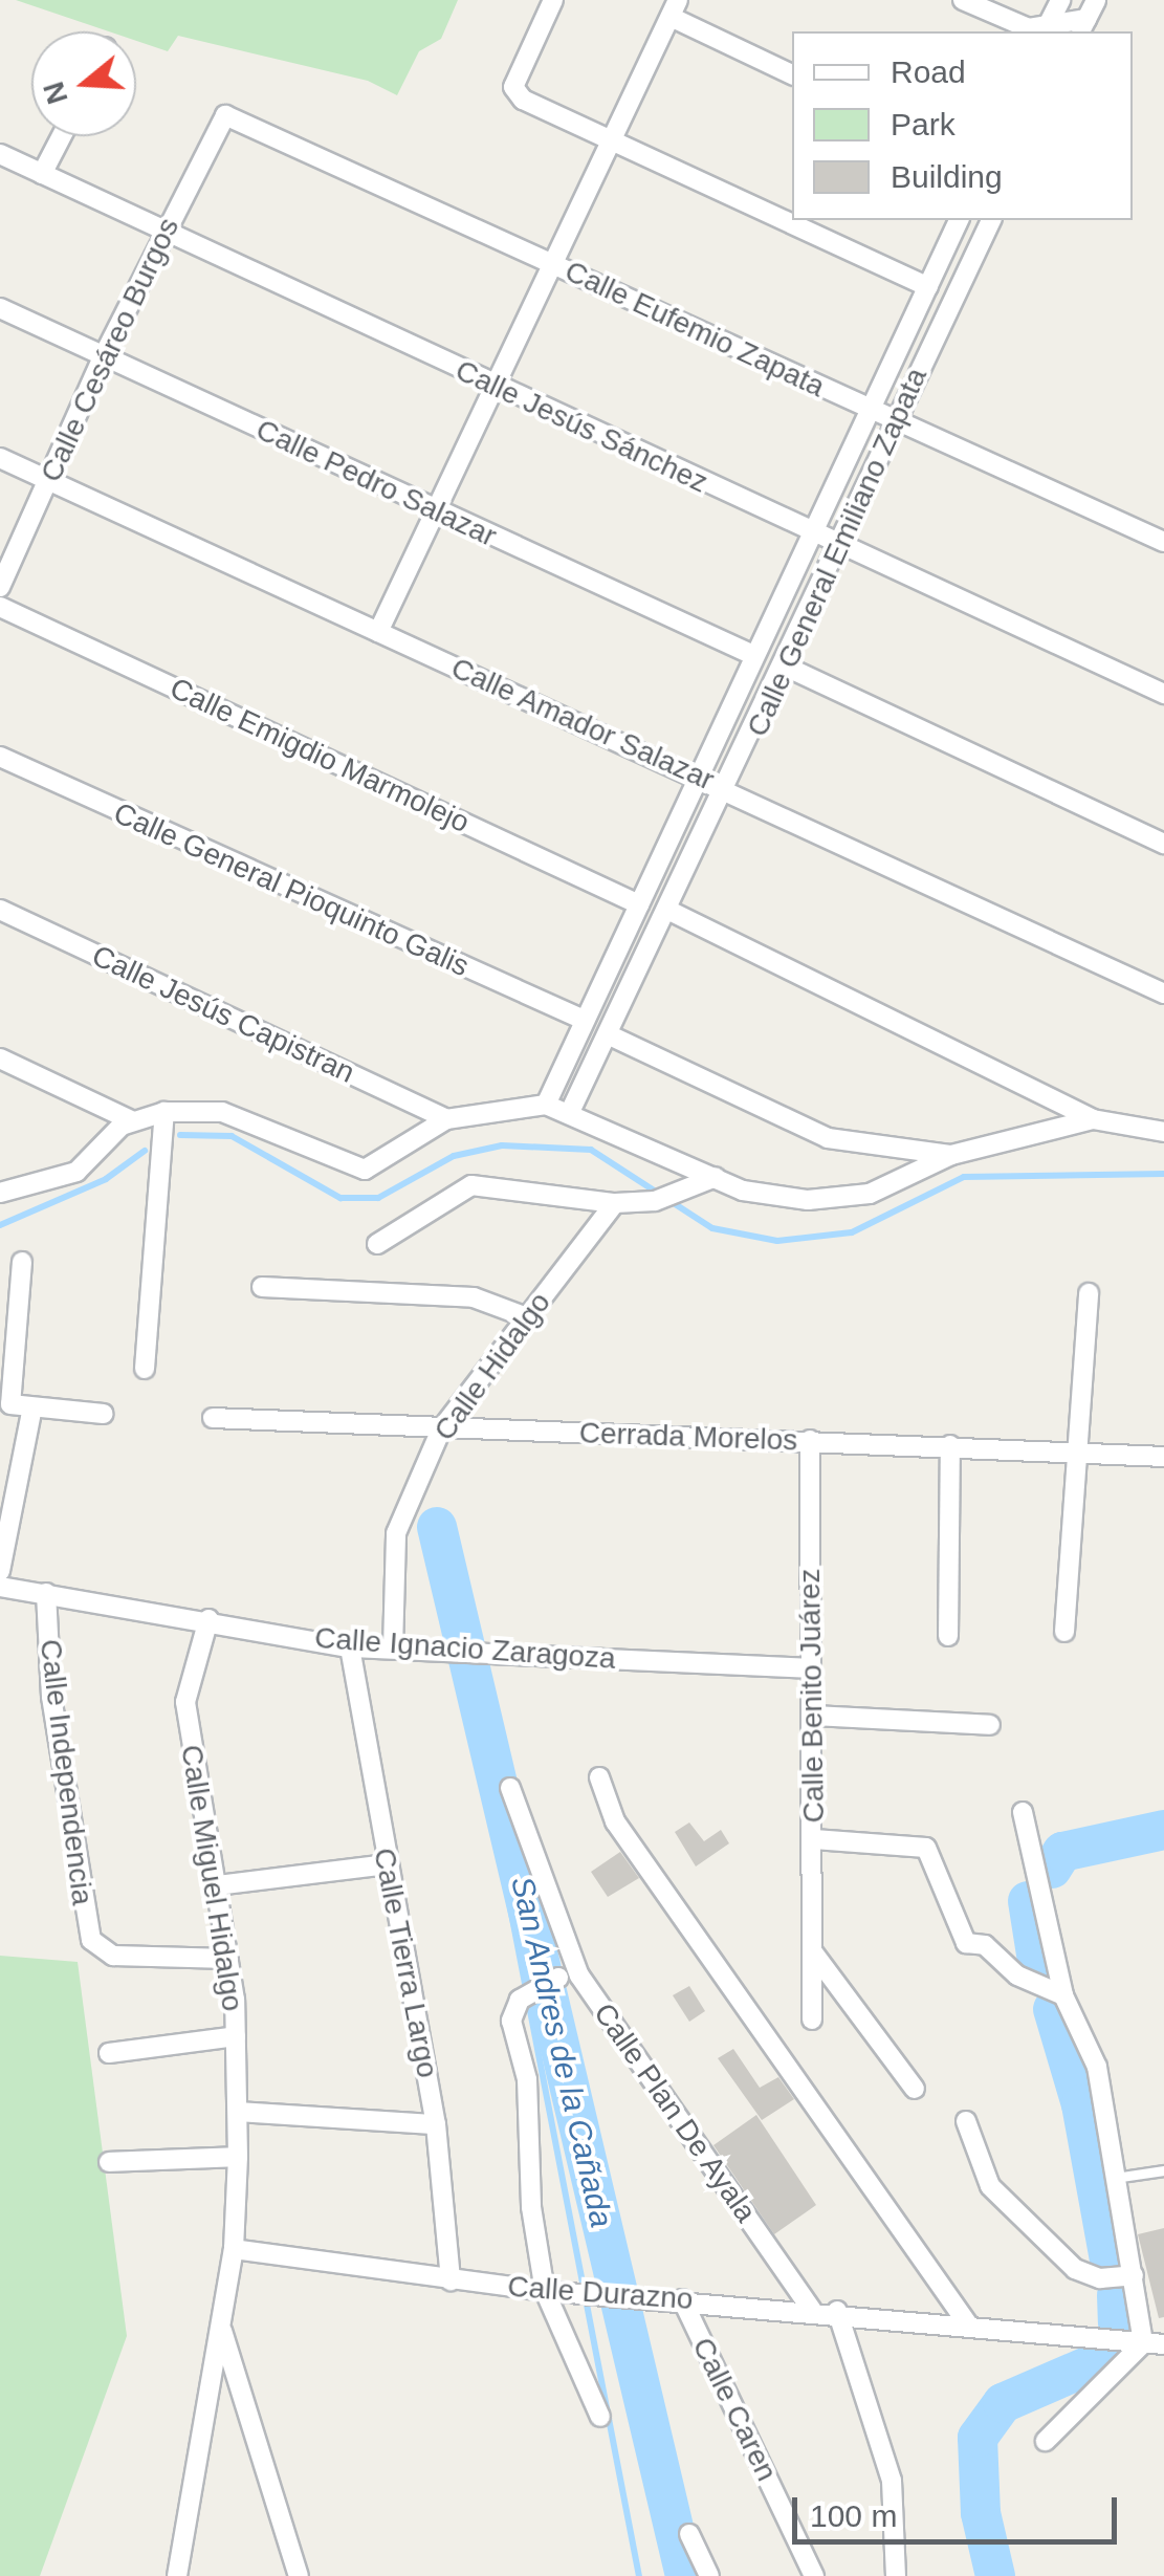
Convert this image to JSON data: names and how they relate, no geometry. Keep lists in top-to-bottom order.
{
  "streets": {
    "street": [
      "Calle Eufemio Zapata",
      "Calle Cesáreo Burgos",
      "Calle Jesús Sánchez",
      "Calle Pedro Salazar",
      "Calle General Emiliano Zapata",
      "Calle Amador Salazar",
      "Calle Emigdio Marmolejo",
      "Calle General Pioquinto Galis",
      "Calle Jesús Capistran",
      "Calle Hidalgo",
      "Cerrada Morelos",
      "Calle Ignacio Zaragoza",
      "Calle Benito Juárez",
      "Calle Independencia",
      "Calle Miguel Hidalgo",
      "Calle Tierra Largo",
      "Calle Plan De Ayala",
      "Calle Durazno",
      "Calle Caren"
    ]
  },
  "crossings": [
    ["Calle Eufemio Zapata", "Calle Cesáreo Burgos"],
    ["Calle Eufemio Zapata", "Calle General Emiliano Zapata"],
    ["Calle Cesáreo Burgos", "Calle Jesús Sánchez"],
    ["Calle Cesáreo Burgos", "Calle Pedro Salazar"],
    ["Calle Cesáreo Burgos", "Calle Amador Salazar"],
    ["Calle Jesús Sánchez", "Calle General Emiliano Zapata"],
    ["Calle Pedro Salazar", "Calle General Emiliano Zapata"],
    ["Calle General Emiliano Zapata", "Calle Amador Salazar"],
    ["Calle General Emiliano Zapata", "Calle Emigdio Marmolejo"],
    ["Calle General Emiliano Zapata", "Calle General Pioquinto Galis"],
    ["Calle Hidalgo", "Cerrada Morelos"],
    ["Calle Hidalgo", "Calle Ignacio Zaragoza"],
    ["Cerrada Morelos", "Calle Benito Juárez"],
    ["Calle Ignacio Zaragoza", "Calle Benito Juárez"],
    ["Calle Ignacio Zaragoza", "Calle Independencia"],
    ["Calle Ignacio Zaragoza", "Calle Miguel Hidalgo"],
    ["Calle Ignacio Zaragoza", "Calle Tierra Largo"],
    ["Calle Independencia", "Calle Miguel Hidalgo"],
    ["Calle Miguel Hidalgo", "Calle Durazno"],
    ["Calle Tierra Largo", "Calle Durazno"],
    ["Calle Plan De Ayala", "Calle Durazno"],
    ["Calle Durazno", "Calle Caren"]
  ],
  "water": ["San Andres de la Cañada"],
  "legend": ["Road", "Park", "Building"],
  "scale_bar": "100 m",
  "north": "left"
}
